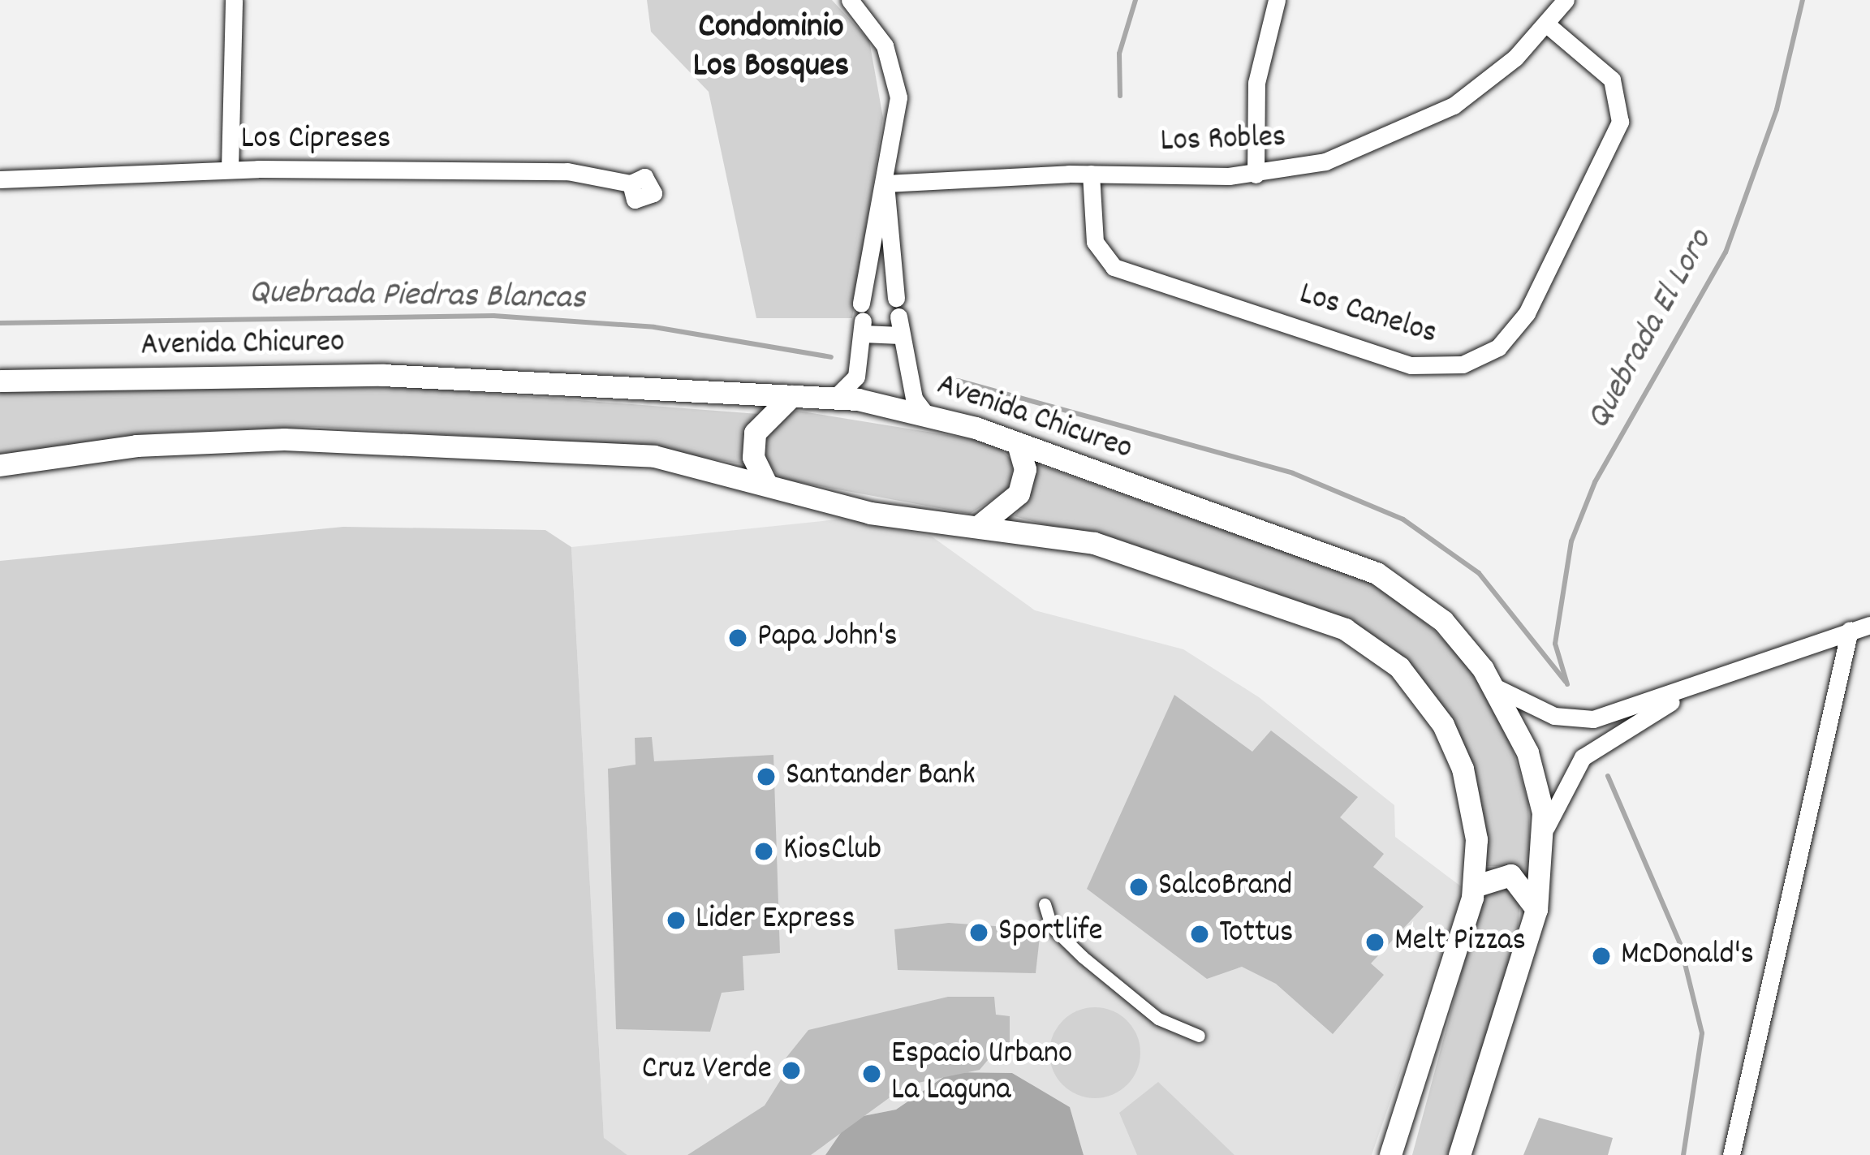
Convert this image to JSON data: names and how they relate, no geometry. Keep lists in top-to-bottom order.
{
  "streets": {
    "main road": ["Avenida Chicureo"],
    "street": ["Los Cipreses", "Los Robles", "Los Canelos"]
  },
  "crossings": [
    ["Los Robles", "Los Canelos"]
  ],
  "districts": ["Condominio Los Bosques"],
  "water": ["Quebrada Piedras Blancas", "Quebrada El Loro"],
  "places": [
    "Papa John's",
    "Santander Bank",
    "KiosClub",
    "SalcoBrand",
    "Lider Express",
    "Sportlife",
    "Tottus",
    "Melt Pizzas",
    "McDonald's",
    "Cruz Verde",
    "Espacio Urbano La Laguna"
  ]
}
